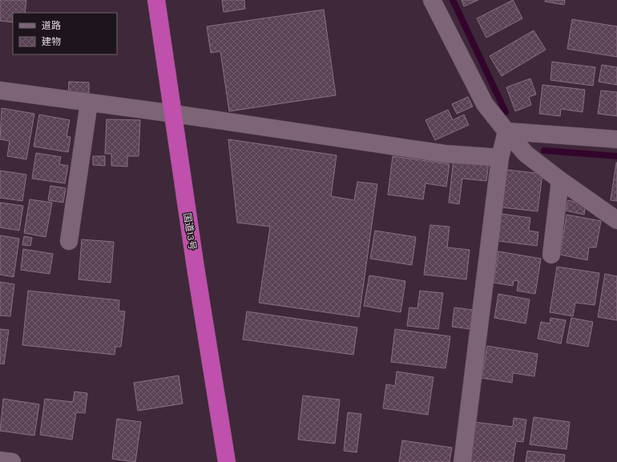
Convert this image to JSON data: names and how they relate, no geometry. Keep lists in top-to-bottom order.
{
  "streets": {
    "highway": ["国道13号"]
  },
  "legend": ["道路", "建物"]
}
